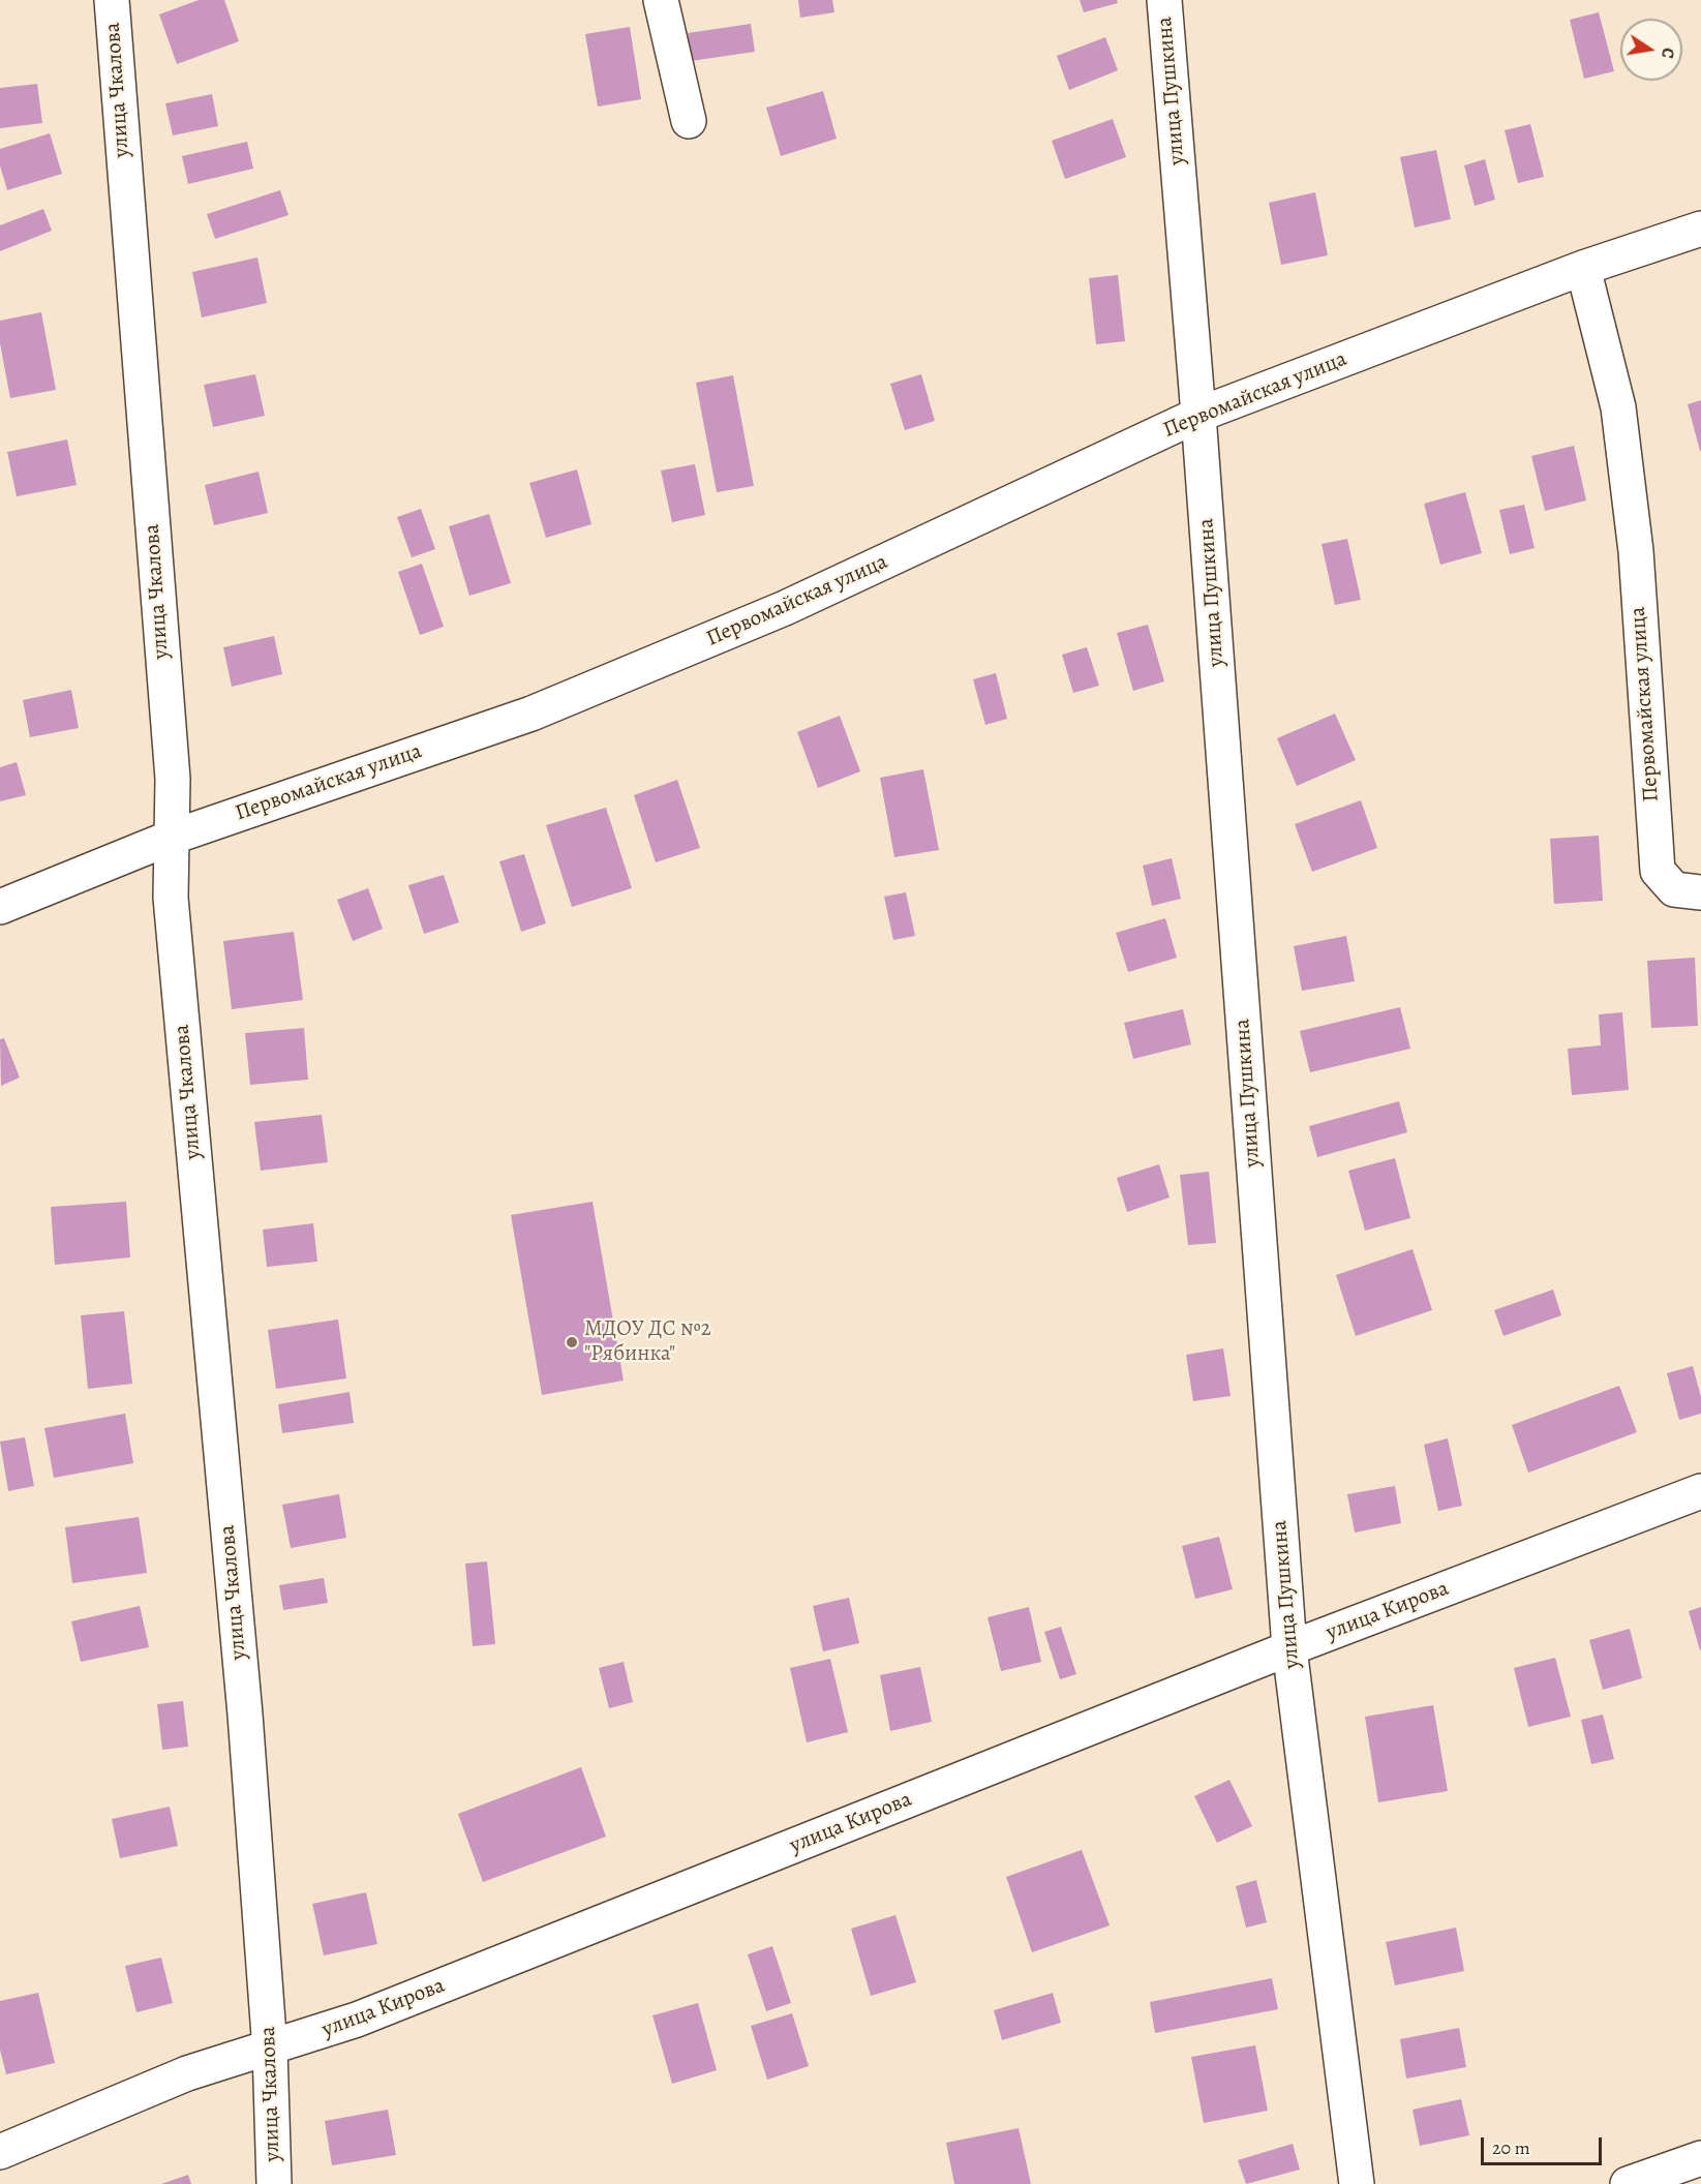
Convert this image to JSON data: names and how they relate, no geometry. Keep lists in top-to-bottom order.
{
  "streets": {
    "street": [
      "улица Чкалова",
      "улица Пушкина",
      "Первомайская улица",
      "улица Кирова"
    ]
  },
  "crossings": [
    ["улица Чкалова", "Первомайская улица"],
    ["улица Чкалова", "улица Кирова"],
    ["улица Пушкина", "Первомайская улица"],
    ["улица Пушкина", "улица Кирова"]
  ],
  "places": ["МДОУ ДС №2 \"Рябинка\""],
  "scale_bar": "20 m",
  "north": "right"
}
